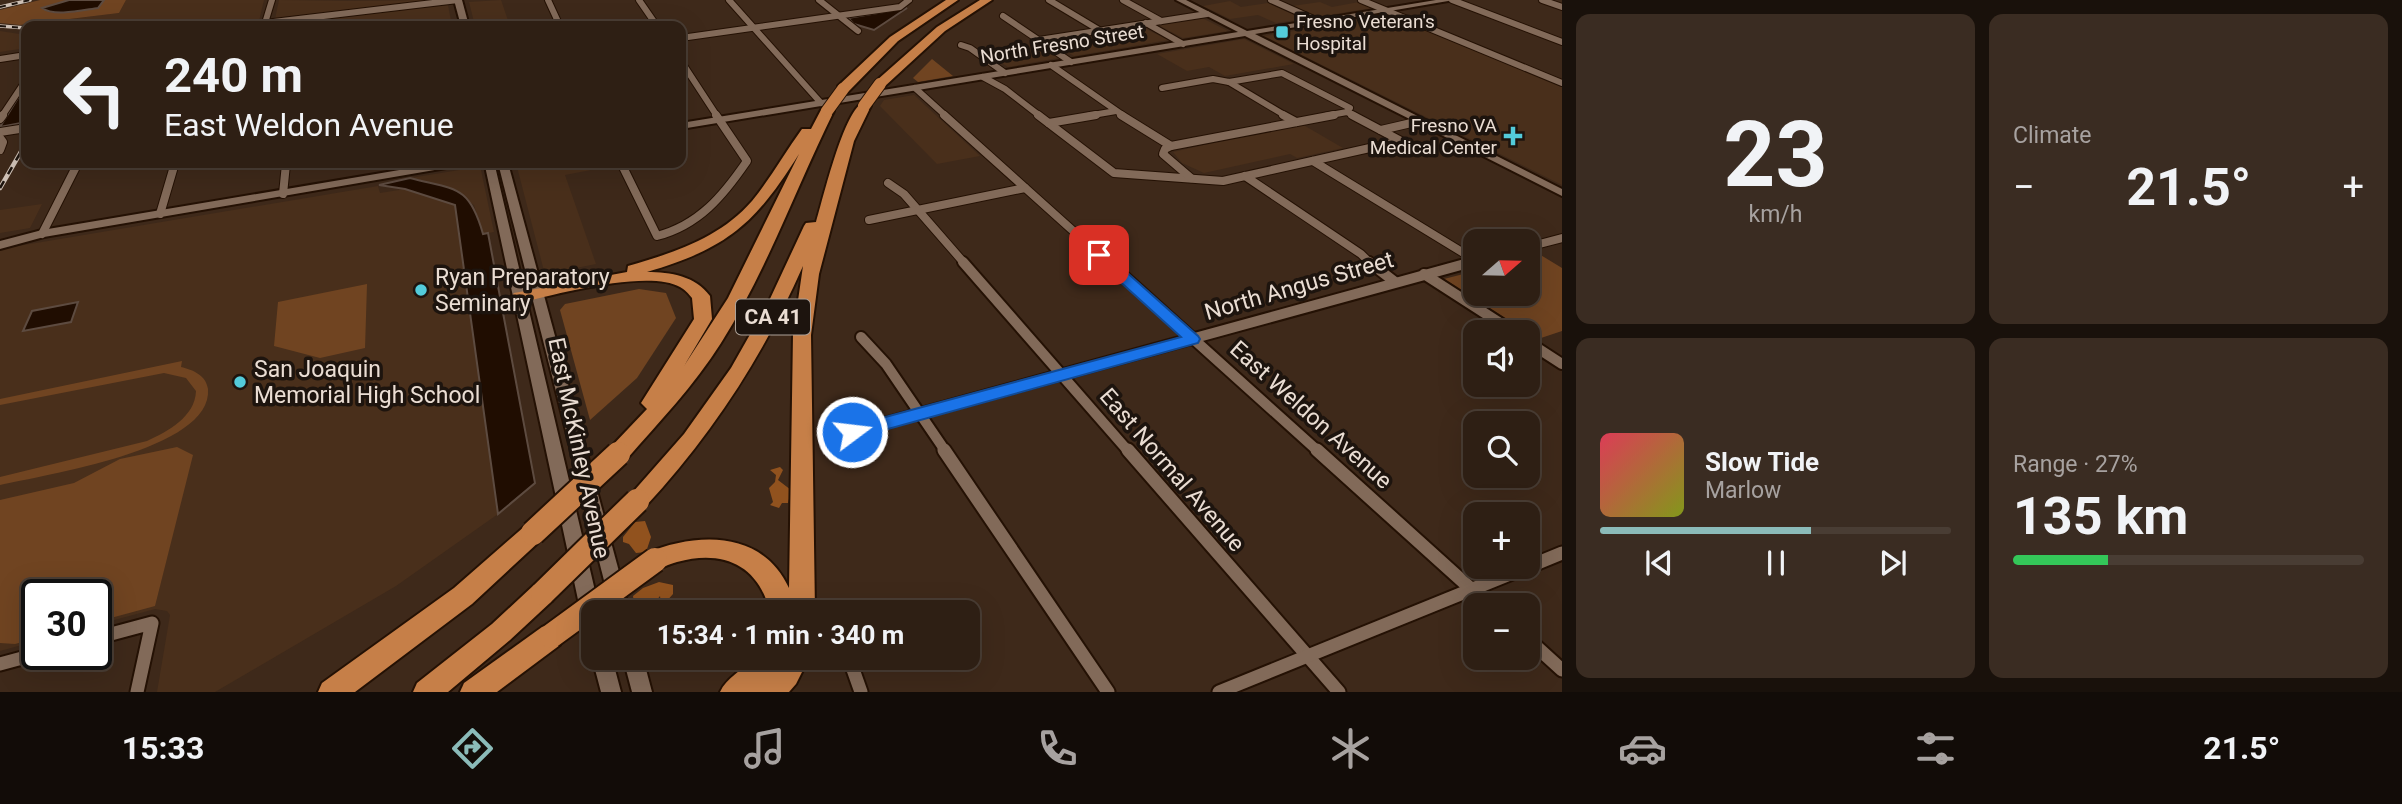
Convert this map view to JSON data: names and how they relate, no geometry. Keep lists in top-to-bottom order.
{
  "streets": {
    "highway": ["CA 41"],
    "main road": ["North Fresno Street", "East McKinley Avenue"],
    "street": ["North Angus Street", "East Weldon Avenue", "East Normal Avenue"]
  },
  "crossings": [
    ["North Fresno Street", "CA 41"],
    ["North Fresno Street", "East Weldon Avenue"],
    ["North Angus Street", "East Weldon Avenue"],
    ["North Angus Street", "East Normal Avenue"]
  ],
  "places": {
    "transit": ["Fresno Veteran's Hospital"],
    "health": ["Fresno VA Medical Center"],
    "other": ["Ryan Preparatory Seminary", "San Joaquin Memorial High School"]
  },
  "north": "right",
  "page": {
    "tile": [
      ["23", "km/h"],
      "Climate",
      ["Range · 27%", "135 km"]
    ],
    "turn": ["240 m", "East Weldon Avenue"],
    "heat": ["−", "21.5°", "+"],
    "map_buttons": ["+", "−"],
    "song": ["Slow Tide", "Marlow"],
    "limit": "30",
    "trip": "15:34 · 1 min · 340 m",
    "tabs": ["15:33", "21.5°"]
  }
}
